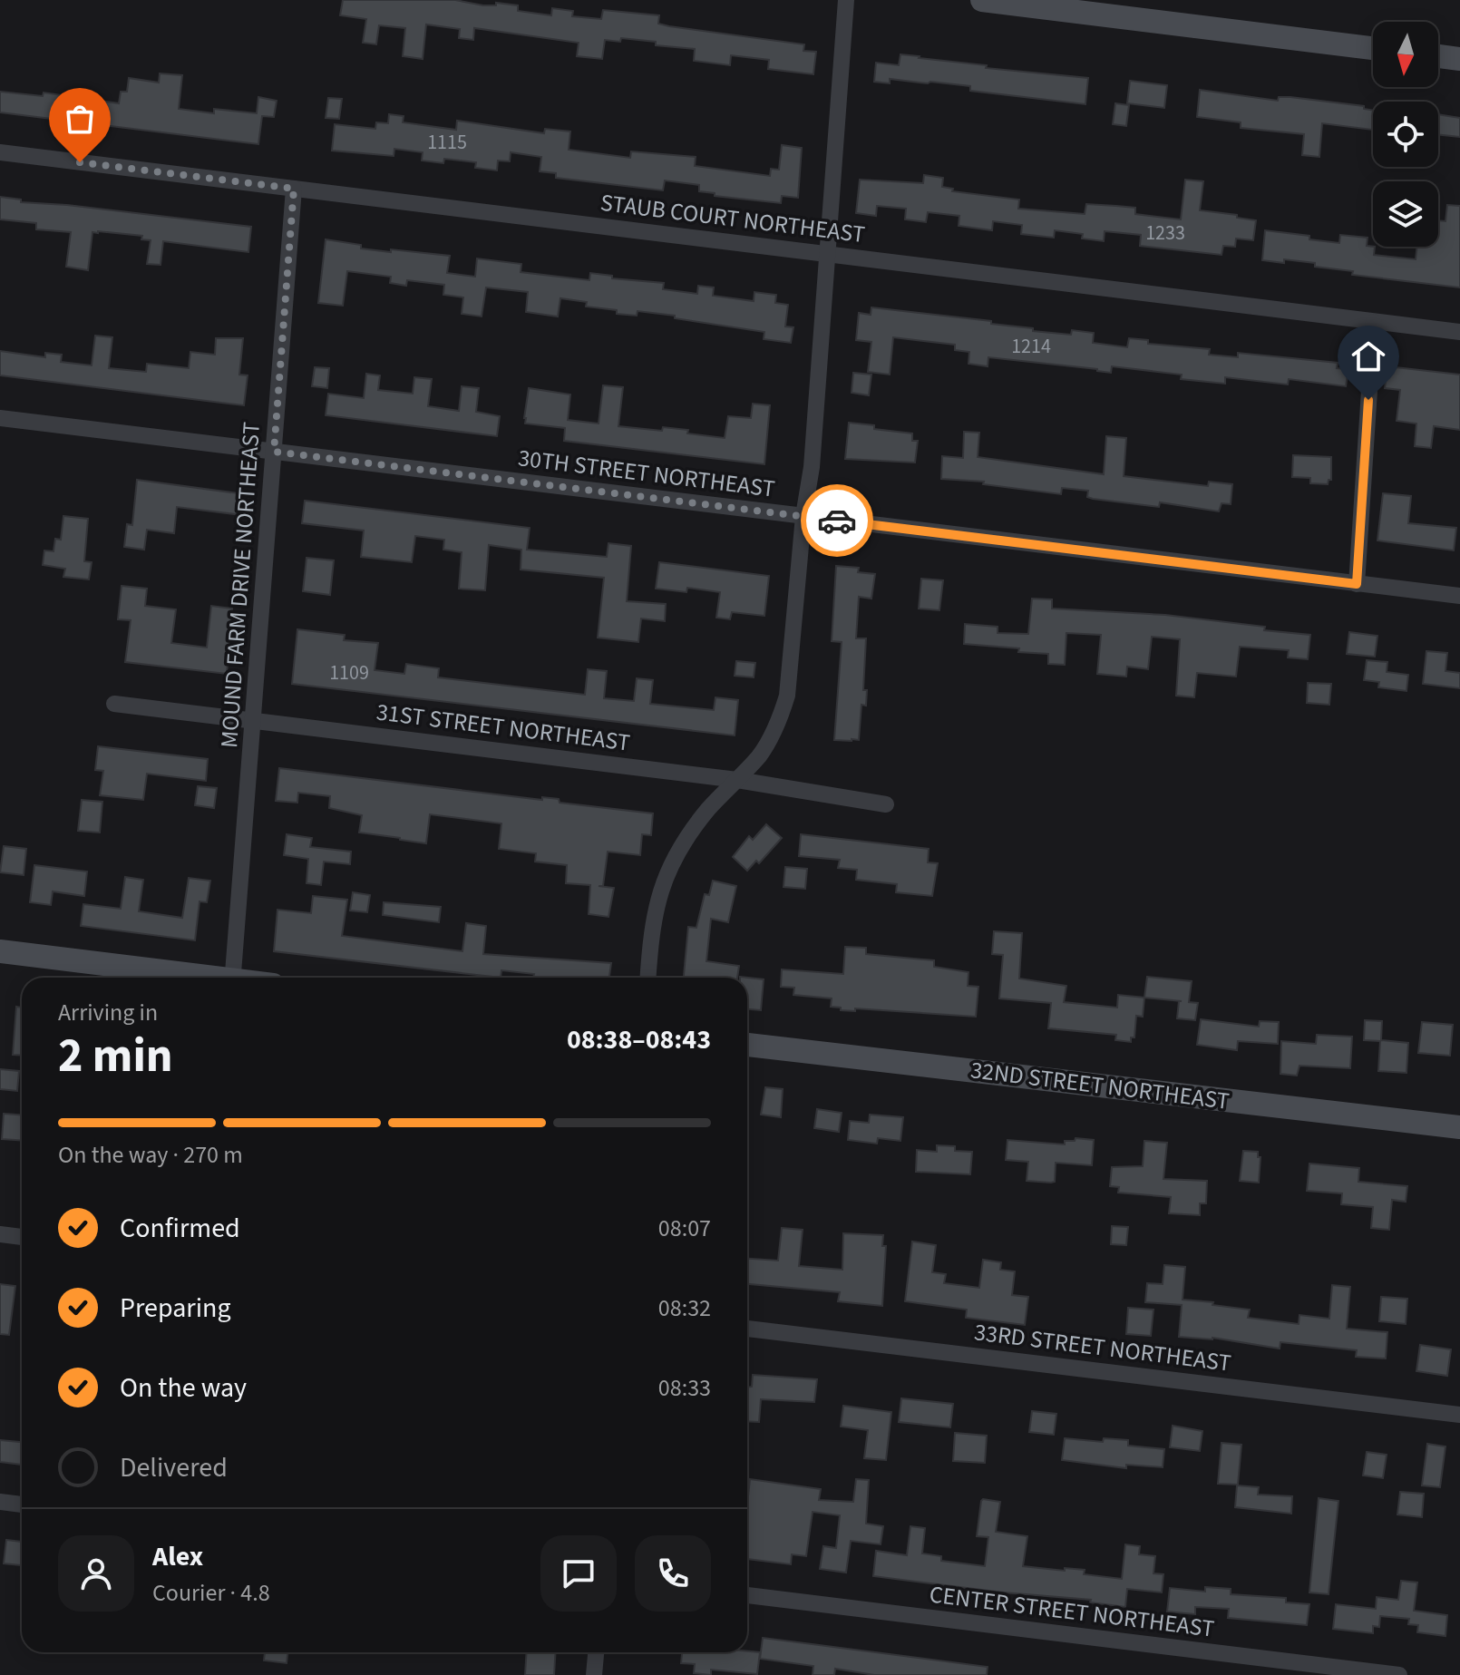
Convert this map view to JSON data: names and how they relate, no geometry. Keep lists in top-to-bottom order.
{
  "streets": {
    "main road": ["32ND STREET NORTHEAST"],
    "street": [
      "STAUB COURT NORTHEAST",
      "30TH STREET NORTHEAST",
      "MOUND FARM DRIVE NORTHEAST",
      "31ST STREET NORTHEAST",
      "33RD STREET NORTHEAST",
      "CENTER STREET NORTHEAST"
    ]
  },
  "crossings": [
    ["STAUB COURT NORTHEAST", "MOUND FARM DRIVE NORTHEAST"],
    ["30TH STREET NORTHEAST", "MOUND FARM DRIVE NORTHEAST"],
    ["MOUND FARM DRIVE NORTHEAST", "31ST STREET NORTHEAST"]
  ],
  "house_numbers": [
    "1115",
    "1233",
    "1214",
    "1109"
  ],
  "north": "bottom",
  "page": {
    "heading": ["2 min", "Arriving in", "08:38–08:43"],
    "panel": ["Alex", "Courier · 4.8"],
    "bar": "On the way · 270 m",
    "list": [
      ["Confirmed", "08:07"],
      ["Preparing", "08:32"],
      ["On the way", "08:33"],
      "Delivered"
    ]
  }
}
